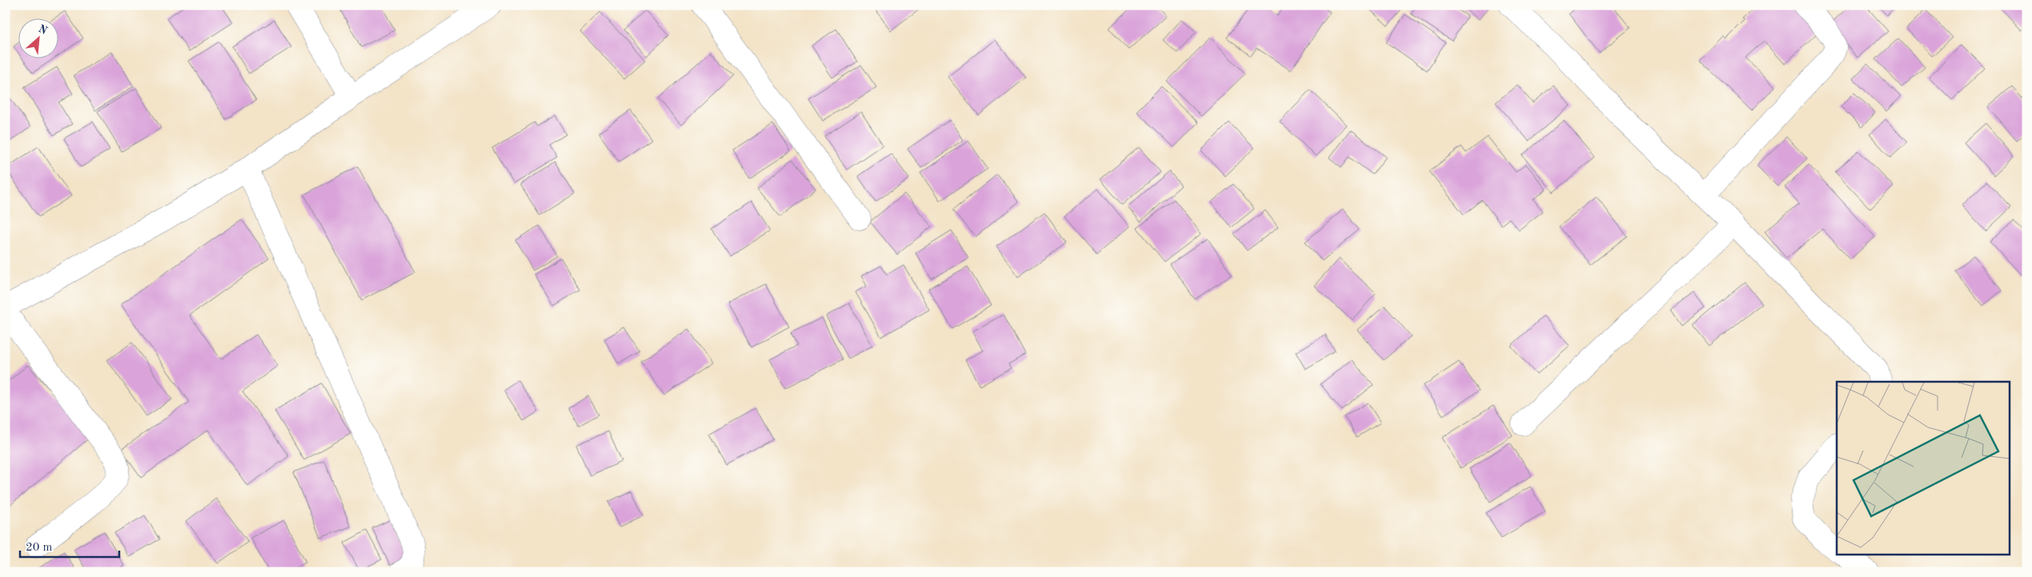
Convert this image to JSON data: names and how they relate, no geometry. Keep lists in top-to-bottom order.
{
  "scale_bar": "20 m",
  "north": "top right"
}
